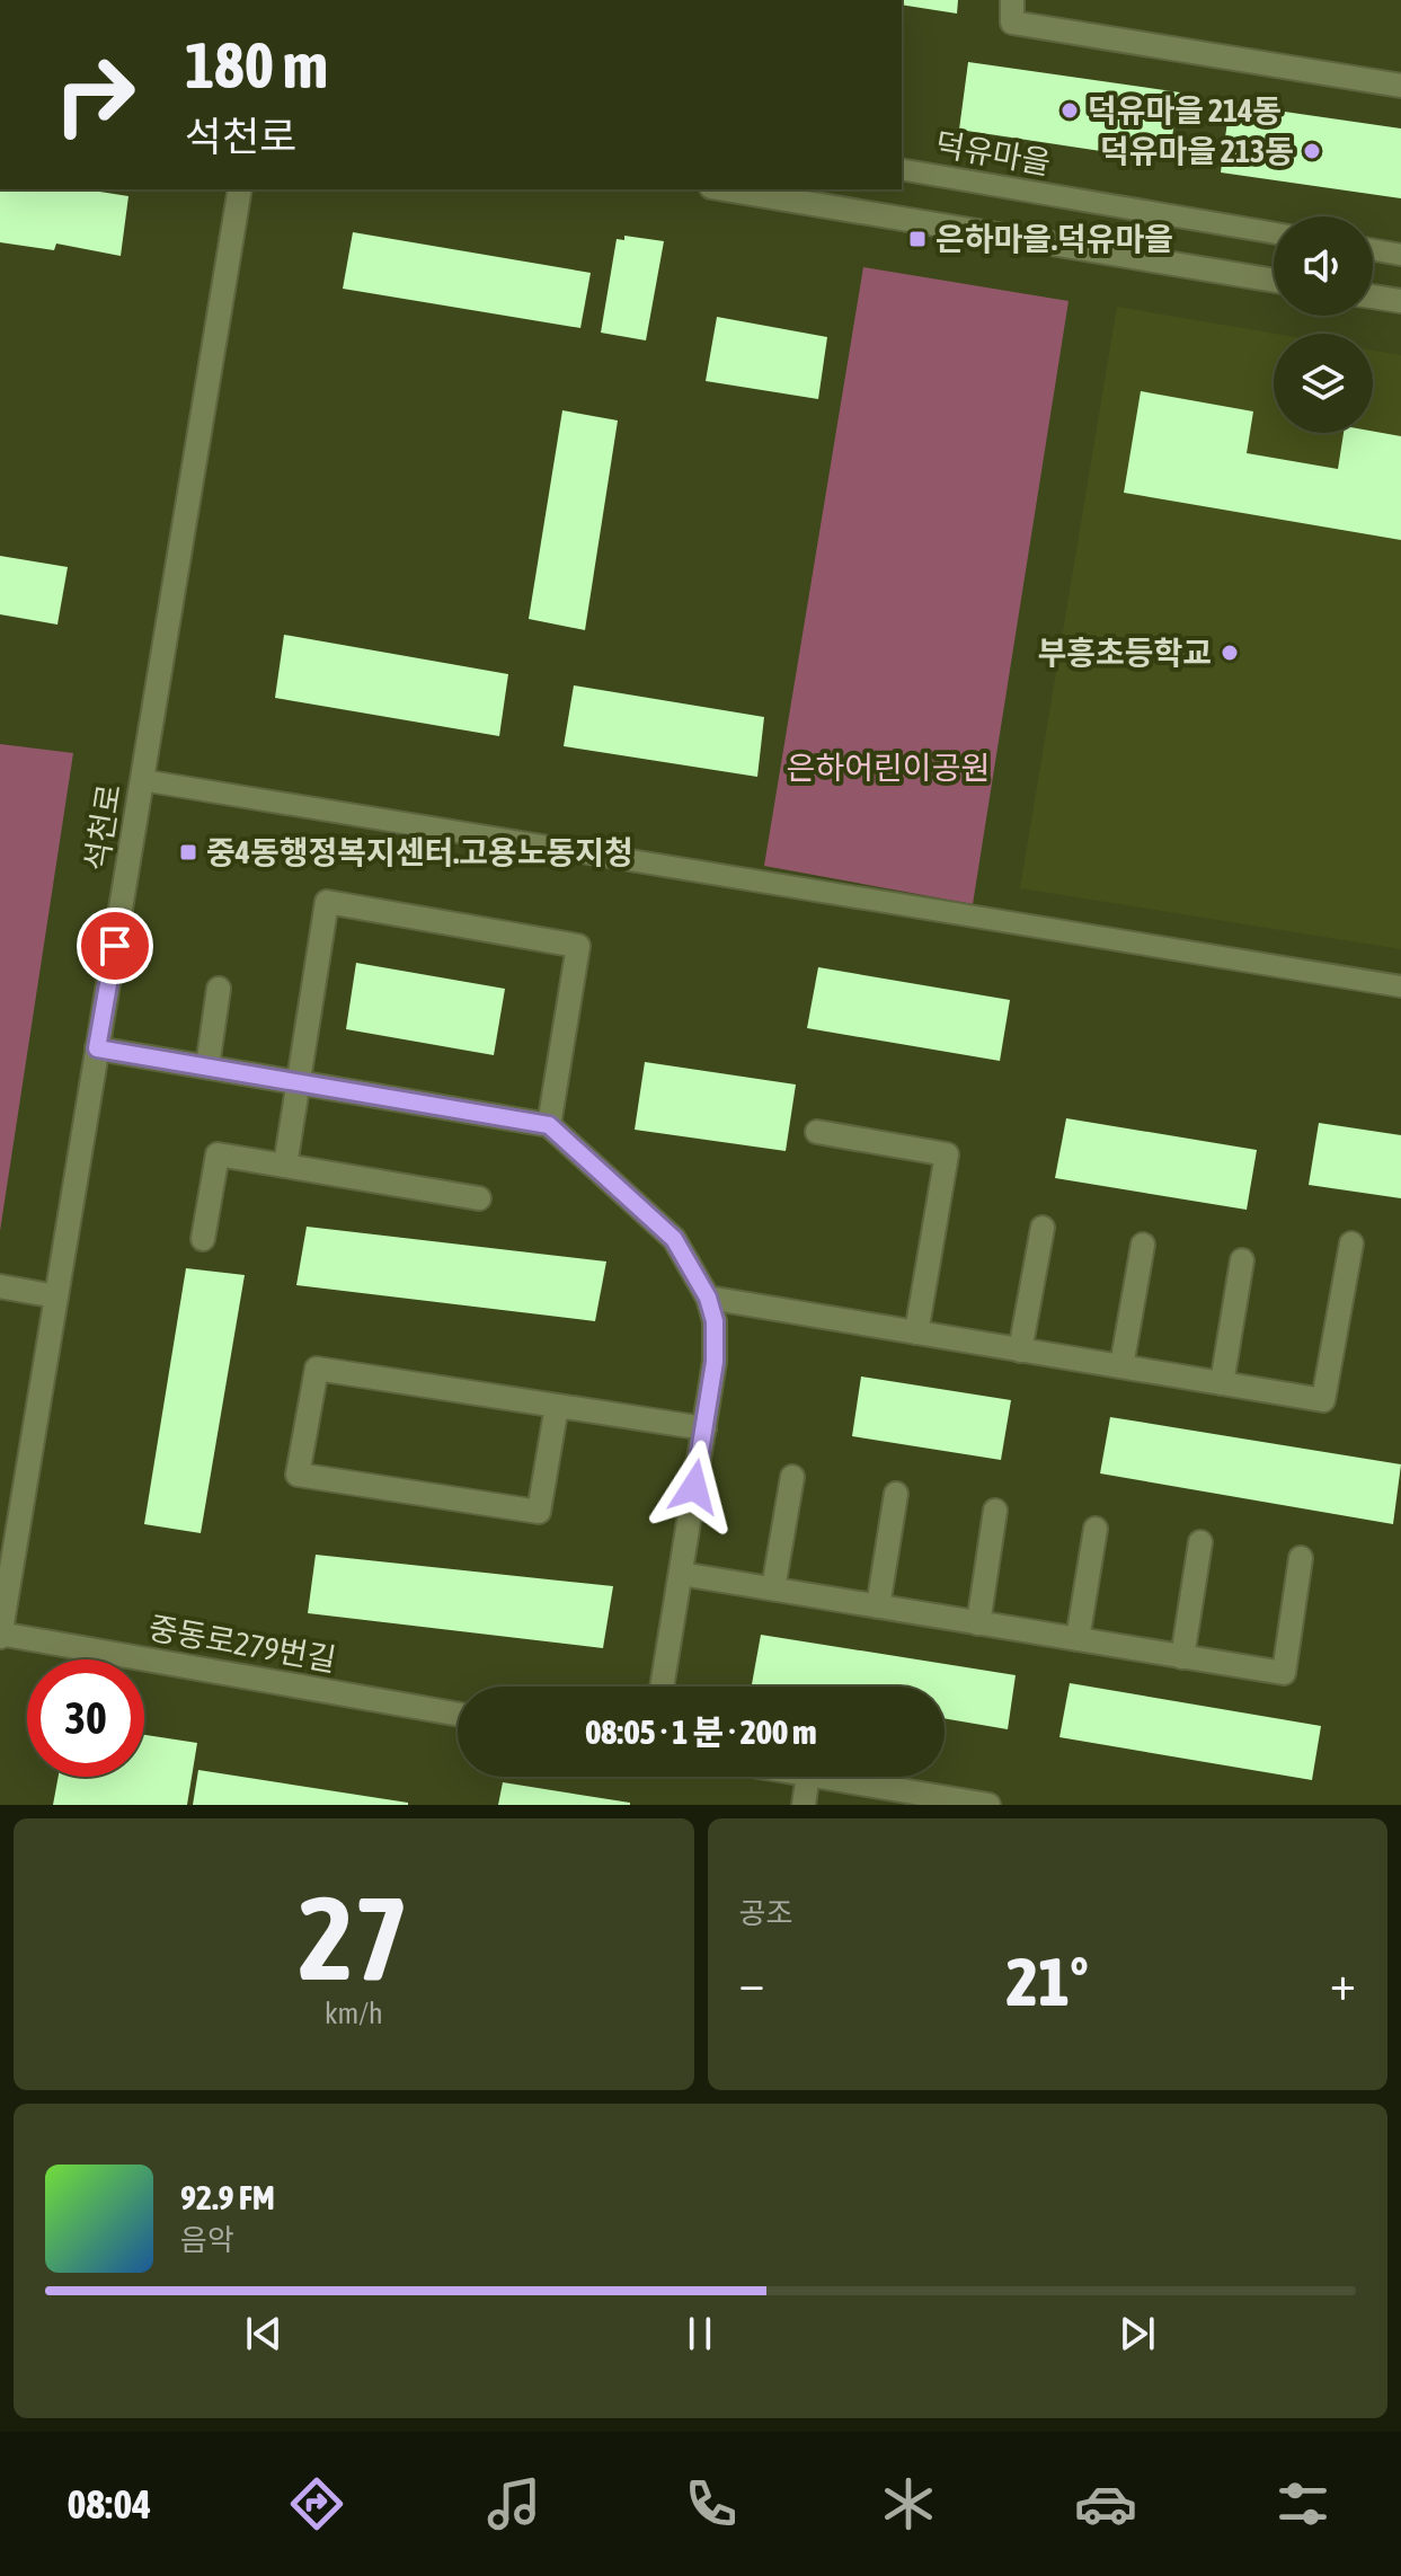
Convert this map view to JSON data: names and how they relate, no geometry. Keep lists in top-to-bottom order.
{
  "streets": {
    "street": ["덕유마을", "석천로", "중동로279번길"]
  },
  "crossings": [
    ["석천로", "중동로279번길"]
  ],
  "parks": ["은하어린이공원"],
  "places": {
    "other": ["덕유마을 214동", "덕유마을 213동", "부흥초등학교"],
    "transit": ["은하마을.덕유마을", "중4동행정복지센터.고용노동지청"]
  },
  "page": {
    "turn": ["180 m", "석천로"],
    "limit": "30",
    "trip": "08:05 · 1 분 · 200 m",
    "tile": [
      ["27", "km/h"],
      "공조"
    ],
    "heat": ["−", "21°", "+"],
    "song": ["92.9 FM", "음악"],
    "tabs": "08:04"
  }
}
